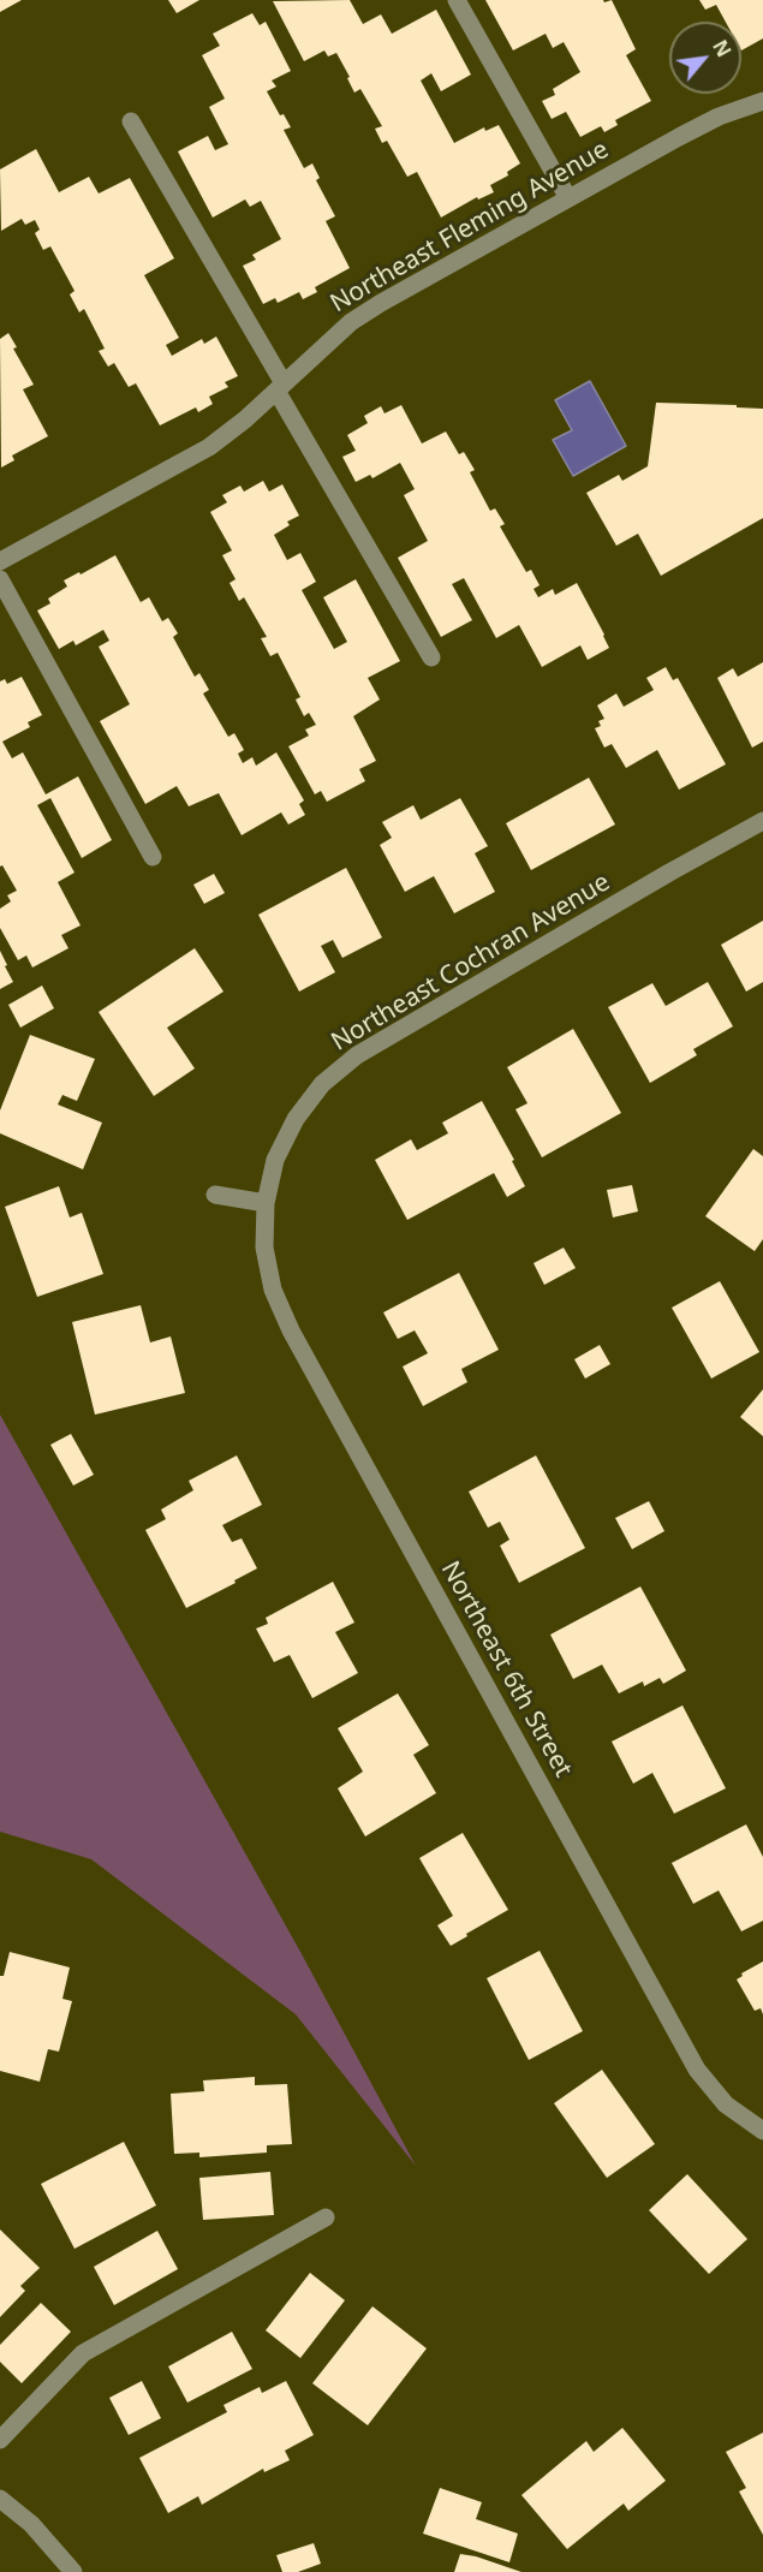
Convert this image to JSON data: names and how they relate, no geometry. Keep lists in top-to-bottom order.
{
  "streets": {
    "street": ["Northeast Fleming Avenue", "Northeast Cochran Avenue", "Northeast 6th Street"]
  },
  "crossings": [
    ["Northeast Cochran Avenue", "Northeast 6th Street"]
  ],
  "north": "top right"
}
